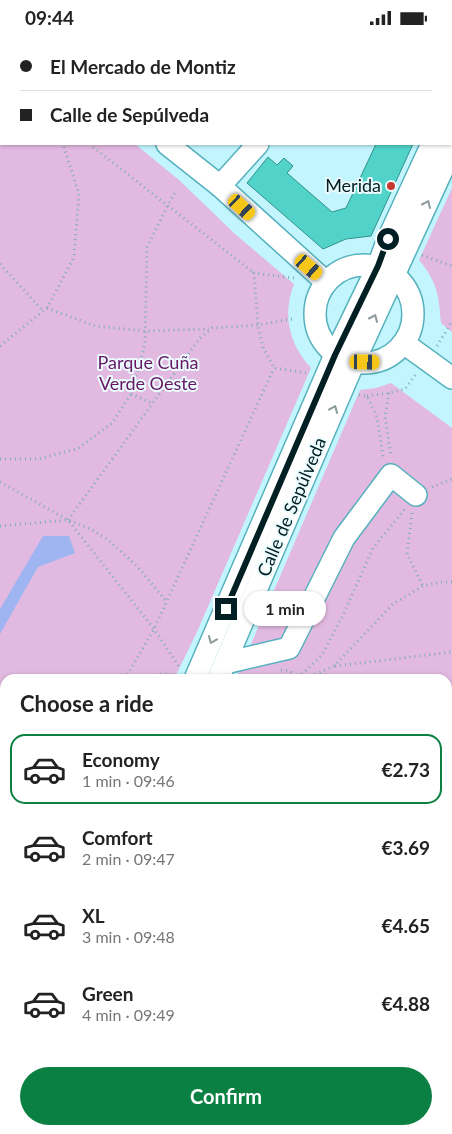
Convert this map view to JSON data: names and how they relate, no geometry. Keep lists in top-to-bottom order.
{
  "streets": {
    "street": ["Calle de Sepúlveda"]
  },
  "parks": ["Parque Cuña Verde Oeste"],
  "places": ["Merida"],
  "page": {
    "status": "09:44",
    "banner": ["El Mercado de Montiz", "Calle de Sepúlveda"],
    "bubble": "1 min",
    "heading": "Choose a ride",
    "list": [
      {
        "name": "Economy",
        "note": "1 min · 09:46",
        "value": "€2.73"
      },
      {
        "name": "Comfort",
        "note": "2 min · 09:47",
        "value": "€3.69"
      },
      {
        "name": "XL",
        "note": "3 min · 09:48",
        "value": "€4.65"
      },
      {
        "name": "Green",
        "note": "4 min · 09:49",
        "value": "€4.88"
      }
    ],
    "buttons": "Confirm"
  }
}
